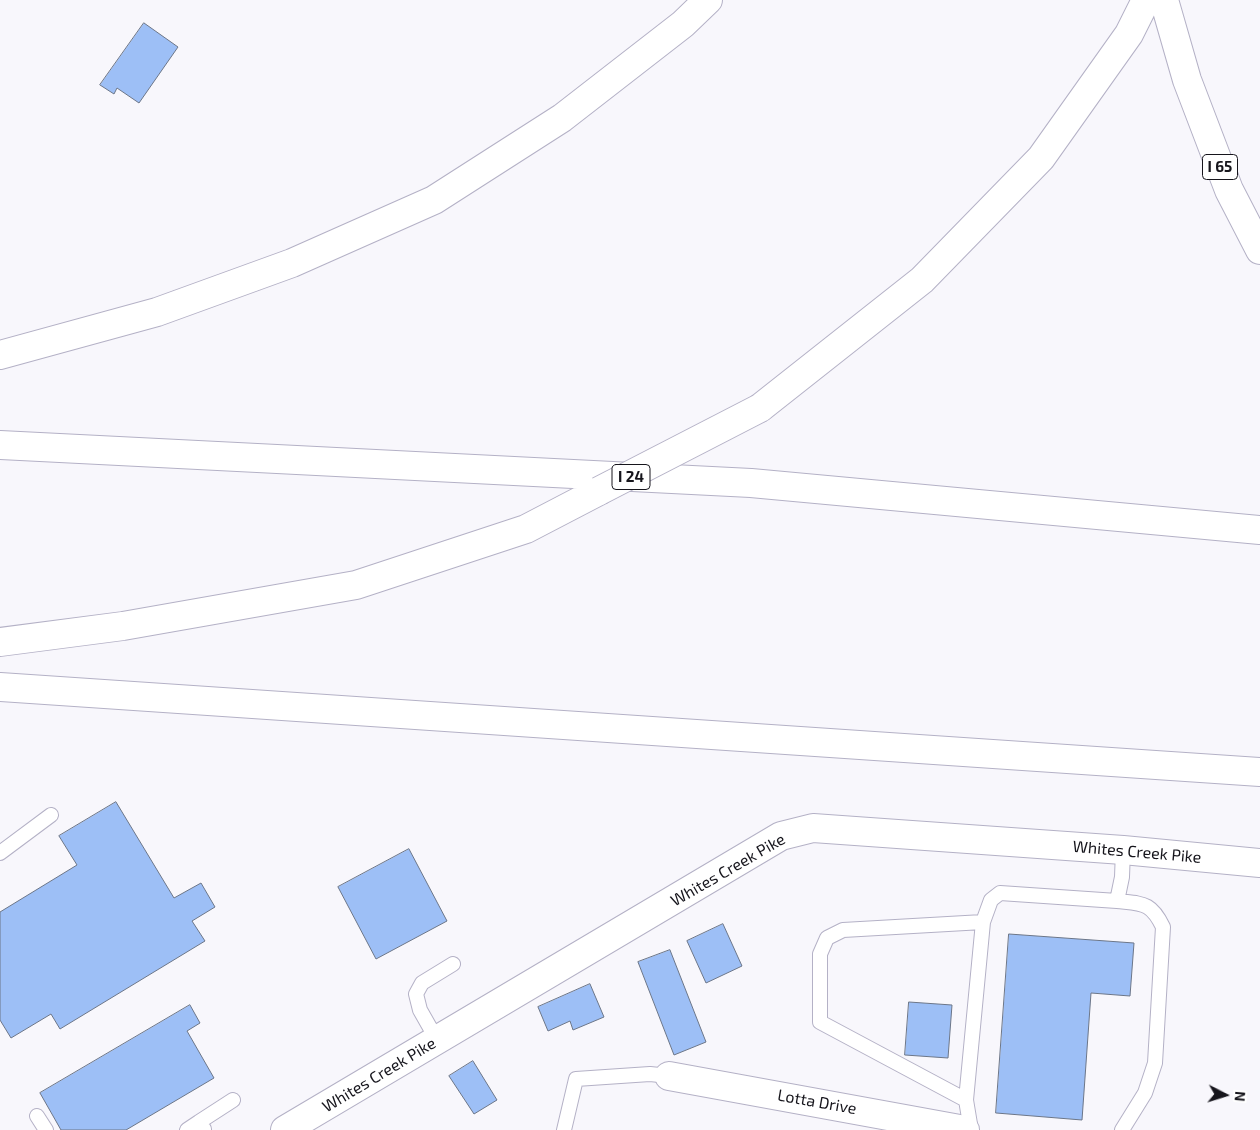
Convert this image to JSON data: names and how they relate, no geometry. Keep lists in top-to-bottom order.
{
  "streets": {
    "main road": [
      "I 65",
      "I 24",
      "Whites Creek Pike",
      "Lotta Drive"
    ]
  },
  "north": "right"
}
